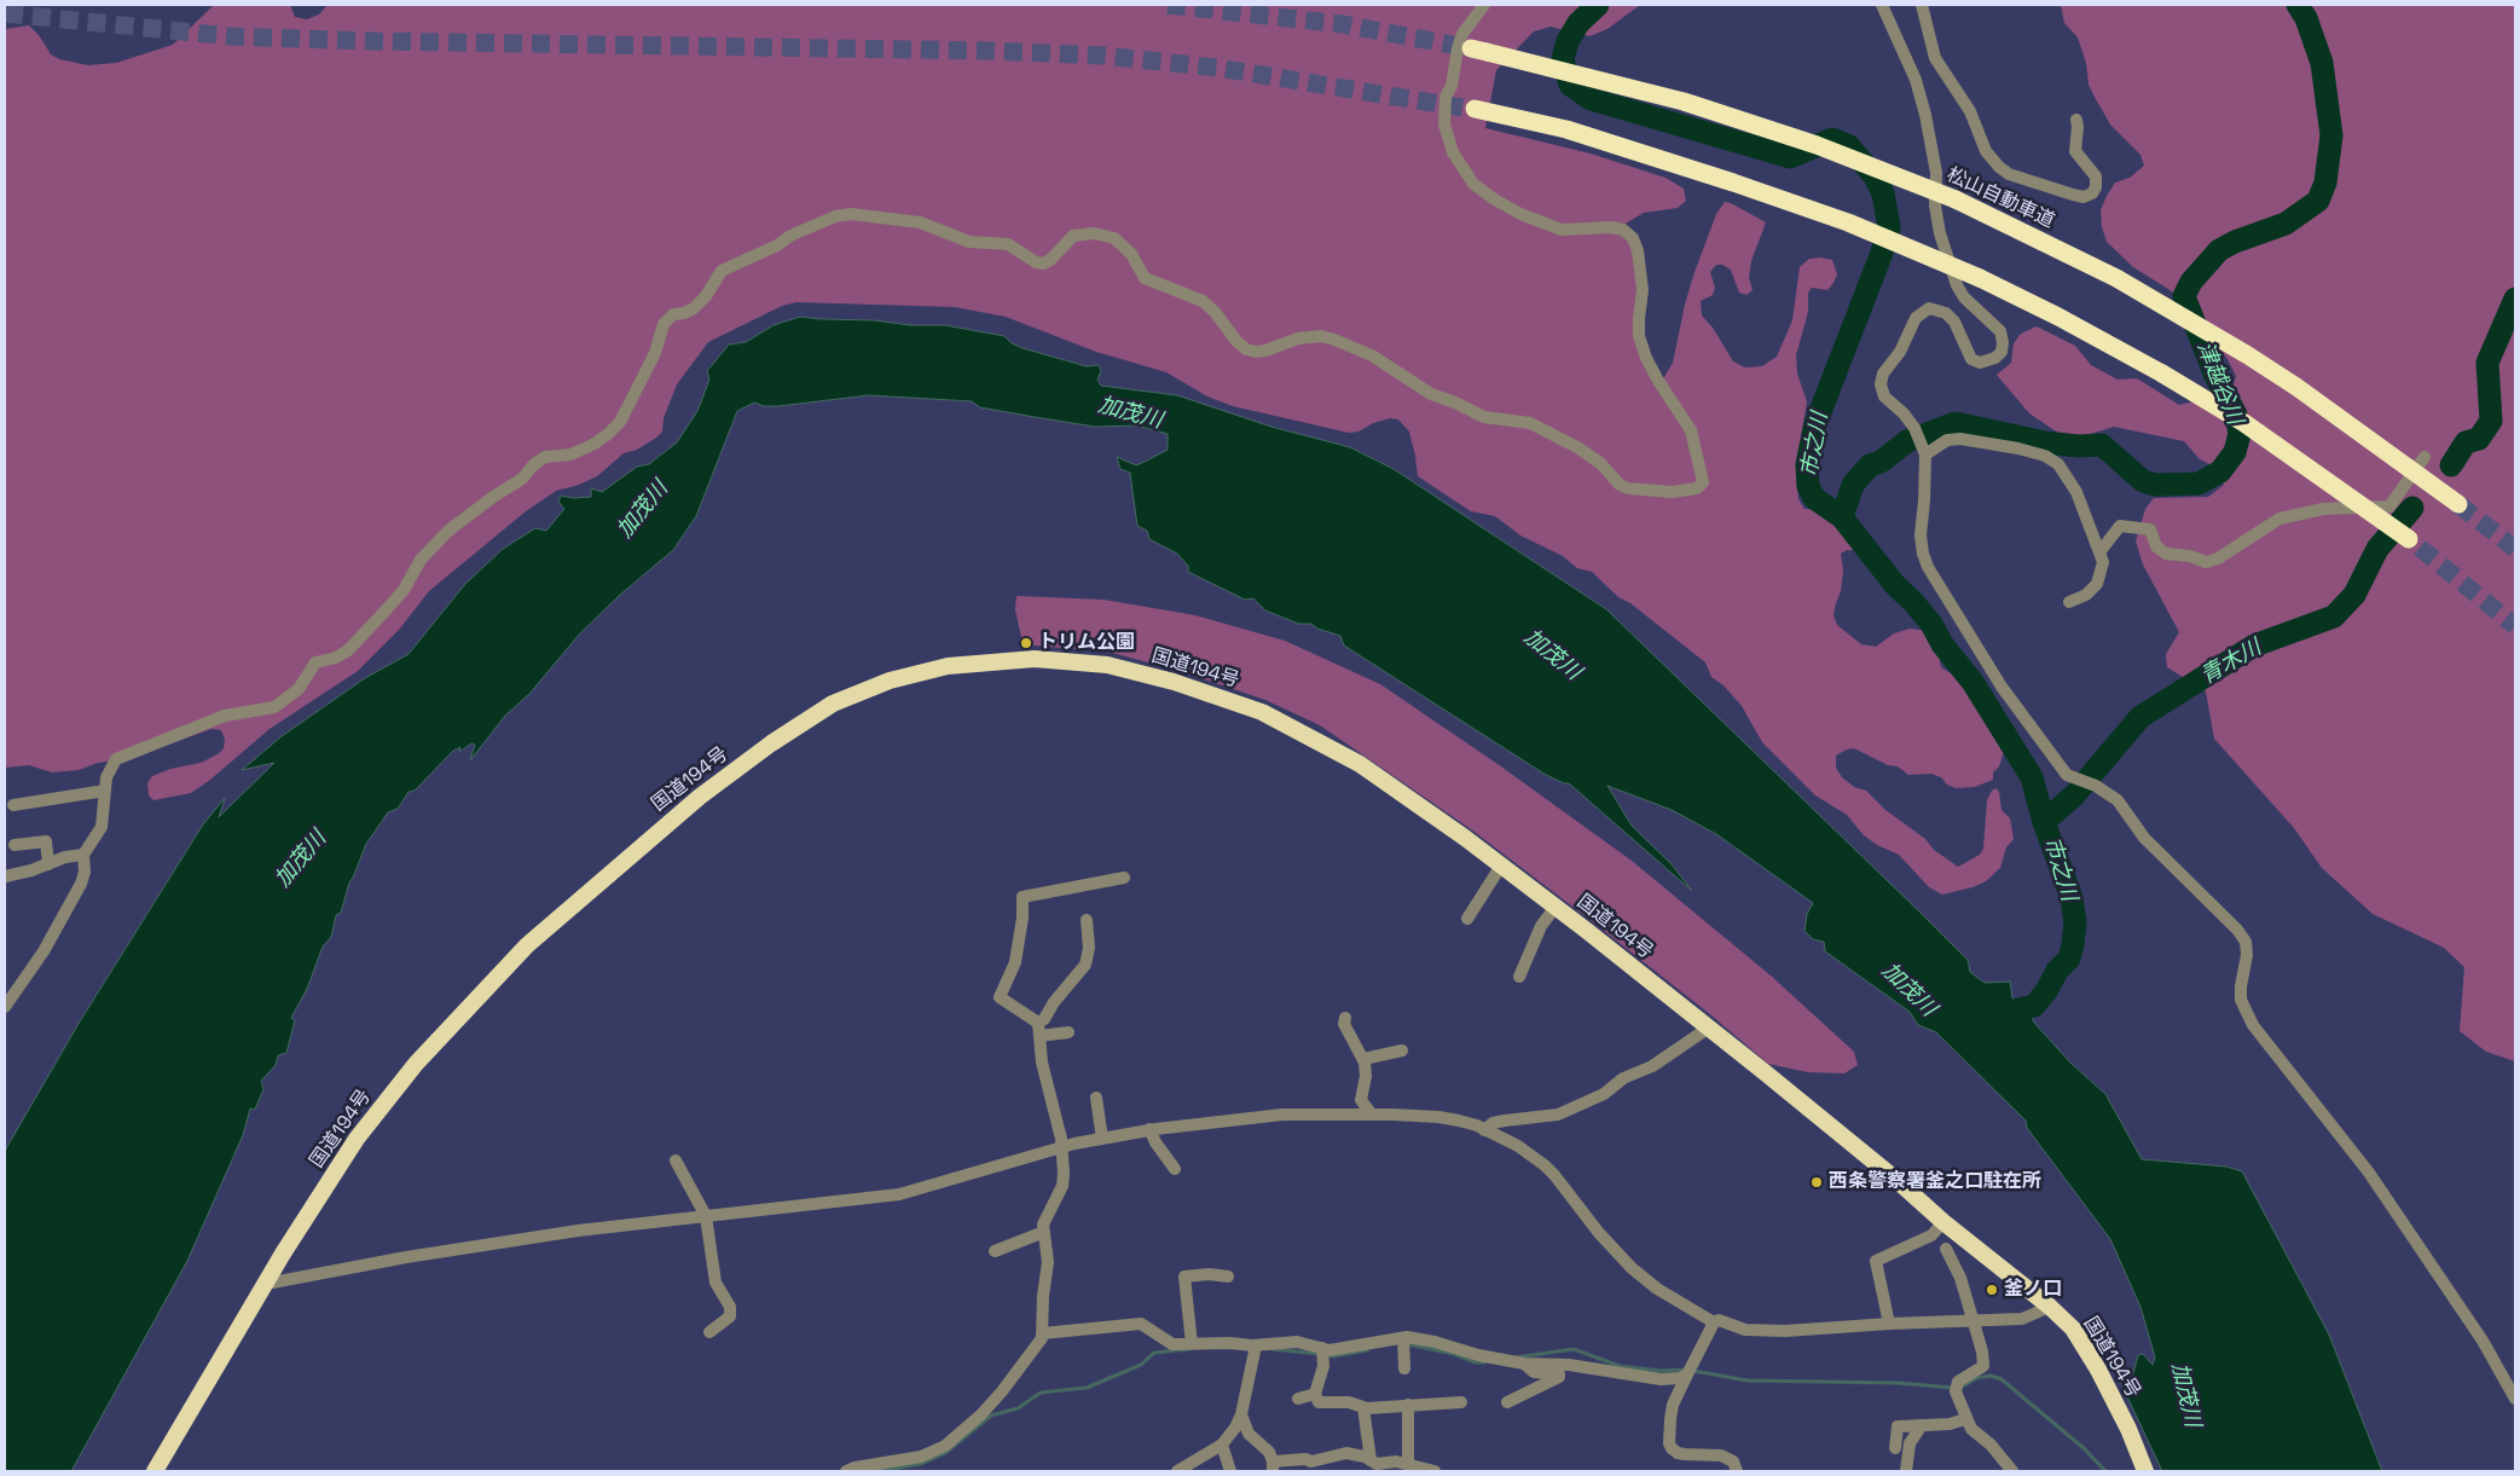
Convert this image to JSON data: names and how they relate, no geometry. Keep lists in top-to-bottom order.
{
  "streets": {
    "highway": ["松山自動車道", "国道194号"]
  },
  "water": [
    "津越谷川",
    "加茂川",
    "市之川",
    "青木川"
  ],
  "places": ["トリム公園", "西条警察署釜之口駐在所", "釜ノ口"]
}
